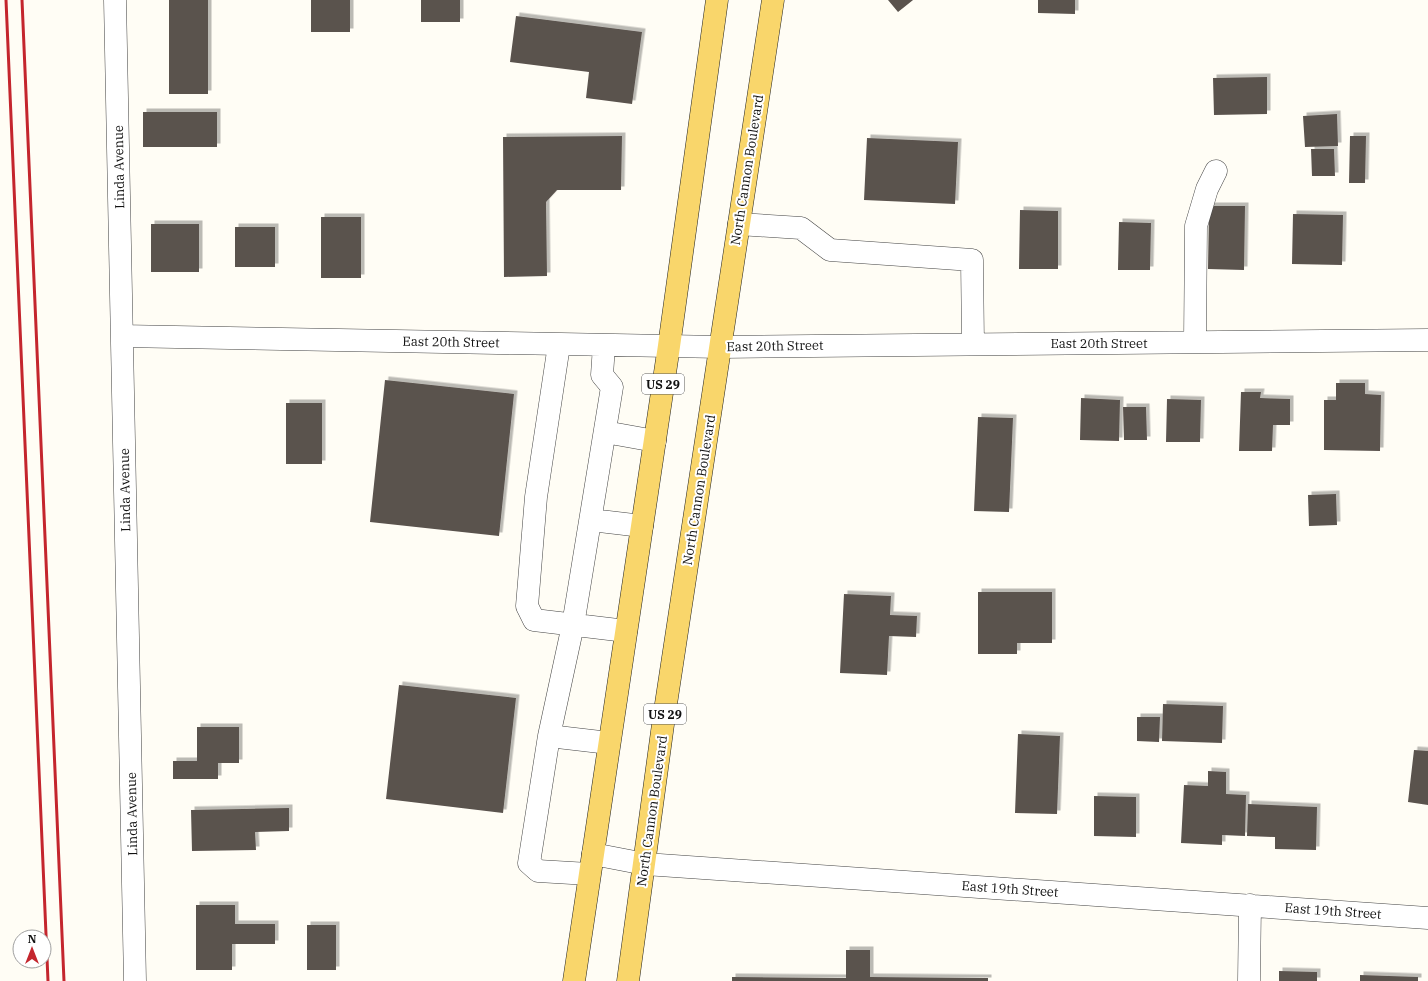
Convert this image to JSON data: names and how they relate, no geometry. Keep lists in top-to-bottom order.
{
  "streets": {
    "main road": ["North Cannon Boulevard", "US 29"],
    "street": ["Linda Avenue", "East 20th Street", "East 19th Street"]
  },
  "crossings": [
    ["Linda Avenue", "East 20th Street"],
    ["North Cannon Boulevard", "East 20th Street"],
    ["North Cannon Boulevard", "East 19th Street"],
    ["East 20th Street", "US 29"],
    ["US 29", "East 19th Street"]
  ],
  "north": "top"
}
